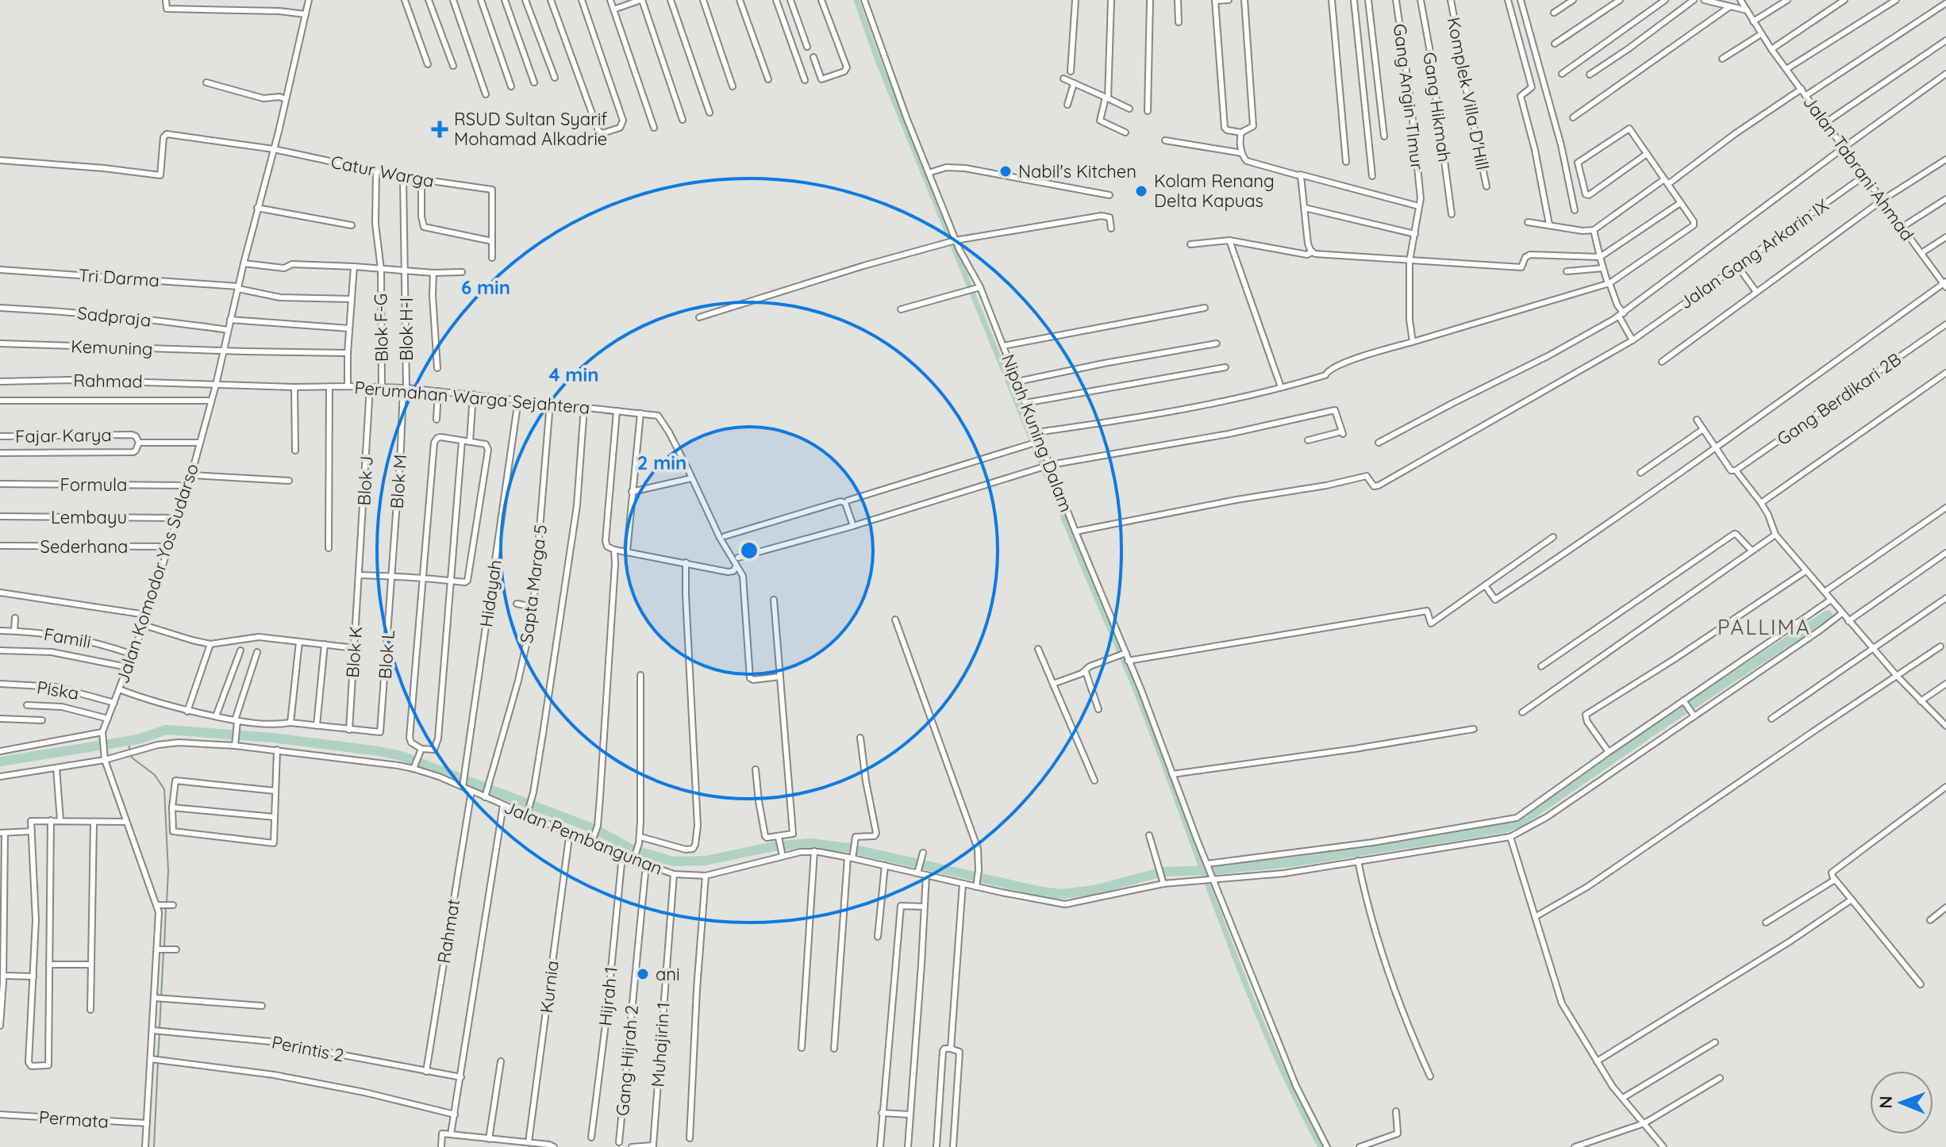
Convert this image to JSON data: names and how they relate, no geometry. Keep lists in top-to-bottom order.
{
  "streets": {
    "street": [
      "Komplek Villa D'Hill",
      "Gang Angin TImur",
      "Gang Hikmah",
      "Jalan Tabrani Ahmad",
      "Catur Warga",
      "Jalan Gang Arkarin IX",
      "Tri Darma",
      "Sadpraja",
      "Blok F-G",
      "Blok H-I",
      "Kemuning",
      "Rahmad",
      "Perumahan Warga Sejahtera",
      "Gang Berdikari 2B",
      "Nipah Kuning Dalam",
      "Fajar Karya",
      "Blok J",
      "Blok M",
      "Formula",
      "Lembayu",
      "Sederhana",
      "Jalan Komodor Yos Sudarso",
      "Sapta Marga 5",
      "Hidayah",
      "Famili",
      "Blok K",
      "Blok L",
      "Piska",
      "Jalan Pembangunan",
      "Rahmat",
      "Kurnia",
      "Hijrah 1",
      "Muhajirin 1",
      "Perintis 2",
      "Gang Hijrah 2",
      "Permata"
    ]
  },
  "crossings": [
    ["Jalan Tabrani Ahmad", "Jalan Gang Arkarin IX"],
    ["Catur Warga", "Blok F-G"],
    ["Catur Warga", "Blok H-I"],
    ["Catur Warga", "Jalan Komodor Yos Sudarso"],
    ["Jalan Gang Arkarin IX", "Nipah Kuning Dalam"],
    ["Tri Darma", "Jalan Komodor Yos Sudarso"],
    ["Sadpraja", "Jalan Komodor Yos Sudarso"],
    ["Blok F-G", "Perumahan Warga Sejahtera"],
    ["Blok H-I", "Perumahan Warga Sejahtera"],
    ["Blok H-I", "Blok M"],
    ["Kemuning", "Jalan Komodor Yos Sudarso"],
    ["Rahmad", "Perumahan Warga Sejahtera"],
    ["Rahmad", "Jalan Komodor Yos Sudarso"],
    ["Perumahan Warga Sejahtera", "Blok J"],
    ["Perumahan Warga Sejahtera", "Blok M"],
    ["Perumahan Warga Sejahtera", "Jalan Komodor Yos Sudarso"],
    ["Perumahan Warga Sejahtera", "Sapta Marga 5"],
    ["Perumahan Warga Sejahtera", "Hidayah"],
    ["Nipah Kuning Dalam", "Jalan Pembangunan"],
    ["Fajar Karya", "Jalan Komodor Yos Sudarso"],
    ["Blok J", "Blok K"],
    ["Blok M", "Blok L"],
    ["Formula", "Jalan Komodor Yos Sudarso"],
    ["Lembayu", "Jalan Komodor Yos Sudarso"],
    ["Sederhana", "Jalan Komodor Yos Sudarso"],
    ["Jalan Komodor Yos Sudarso", "Famili"],
    ["Jalan Komodor Yos Sudarso", "Piska"],
    ["Sapta Marga 5", "Jalan Pembangunan"],
    ["Hidayah", "Jalan Pembangunan"],
    ["Blok K", "Blok L"],
    ["Jalan Pembangunan", "Rahmat"],
    ["Jalan Pembangunan", "Kurnia"],
    ["Jalan Pembangunan", "Hijrah 1"],
    ["Jalan Pembangunan", "Muhajirin 1"],
    ["Jalan Pembangunan", "Gang Hijrah 2"],
    ["Rahmat", "Perintis 2"]
  ],
  "districts": ["PALLIMA"],
  "places": {
    "health": ["RSUD Sultan Syarif Mohamad Alkadrie"],
    "other": ["Nabil's Kitchen", "Kolam Renang Delta Kapuas", "ani"]
  },
  "north": "left",
  "rings": ["6 min", "4 min", "2 min"]
}
